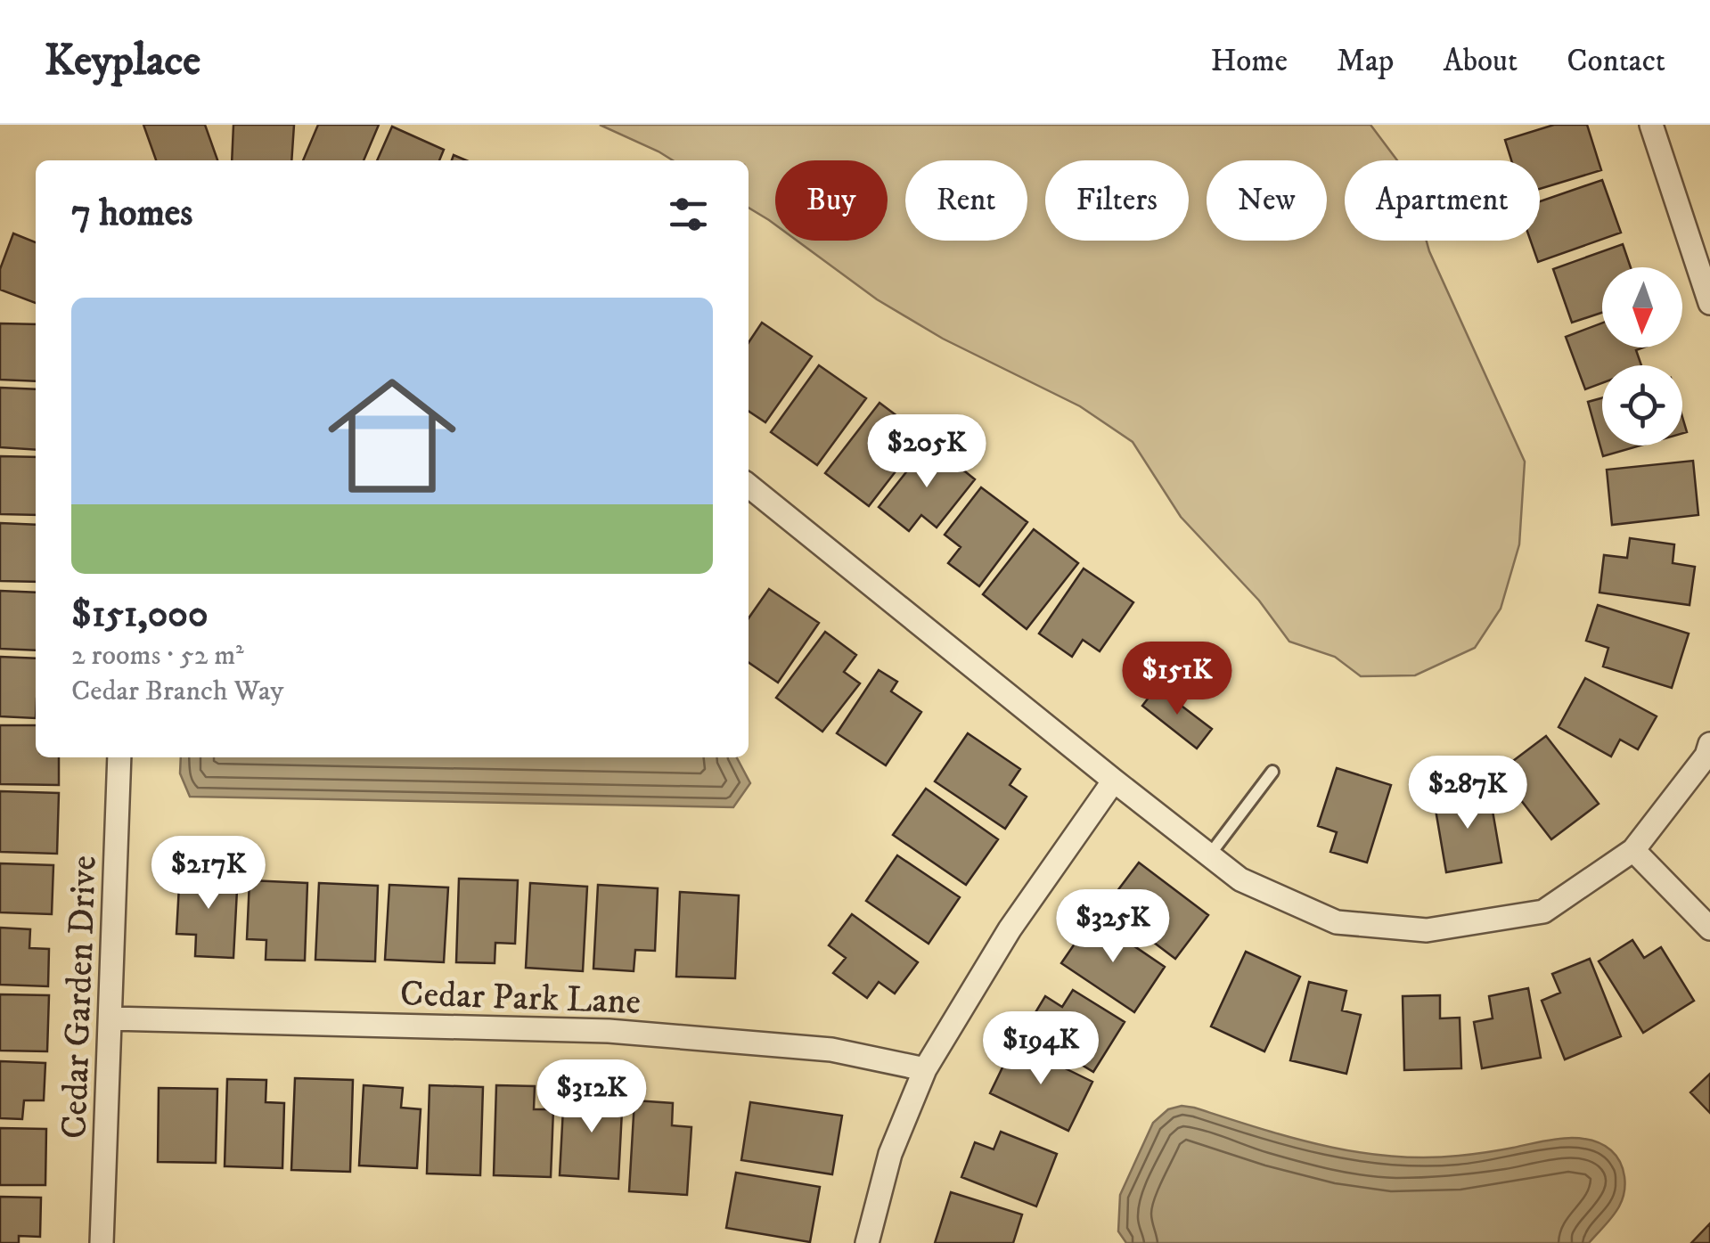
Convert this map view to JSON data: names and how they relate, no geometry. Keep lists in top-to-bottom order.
{
  "streets": {
    "street": ["Cedar Park Lane", "Cedar Garden Drive"]
  },
  "crossings": [
    ["Cedar Park Lane", "Cedar Garden Drive"]
  ],
  "north": "bottom",
  "page": {
    "header": "Keyplace",
    "nav": [
      "Home",
      "Map",
      "About",
      "Contact"
    ],
    "chip": [
      "Buy",
      "Rent",
      "Filters",
      "New",
      "Apartment"
    ],
    "heading": "7 homes",
    "list": [
      {
        "name": "$151,000",
        "note": "2 rooms · 52 m² · Cedar Branch Way"
      }
    ],
    "price": [
      "$205K",
      "$151K",
      "$287K",
      "$217K",
      "$325K",
      "$194K",
      "$312K"
    ]
  }
}
